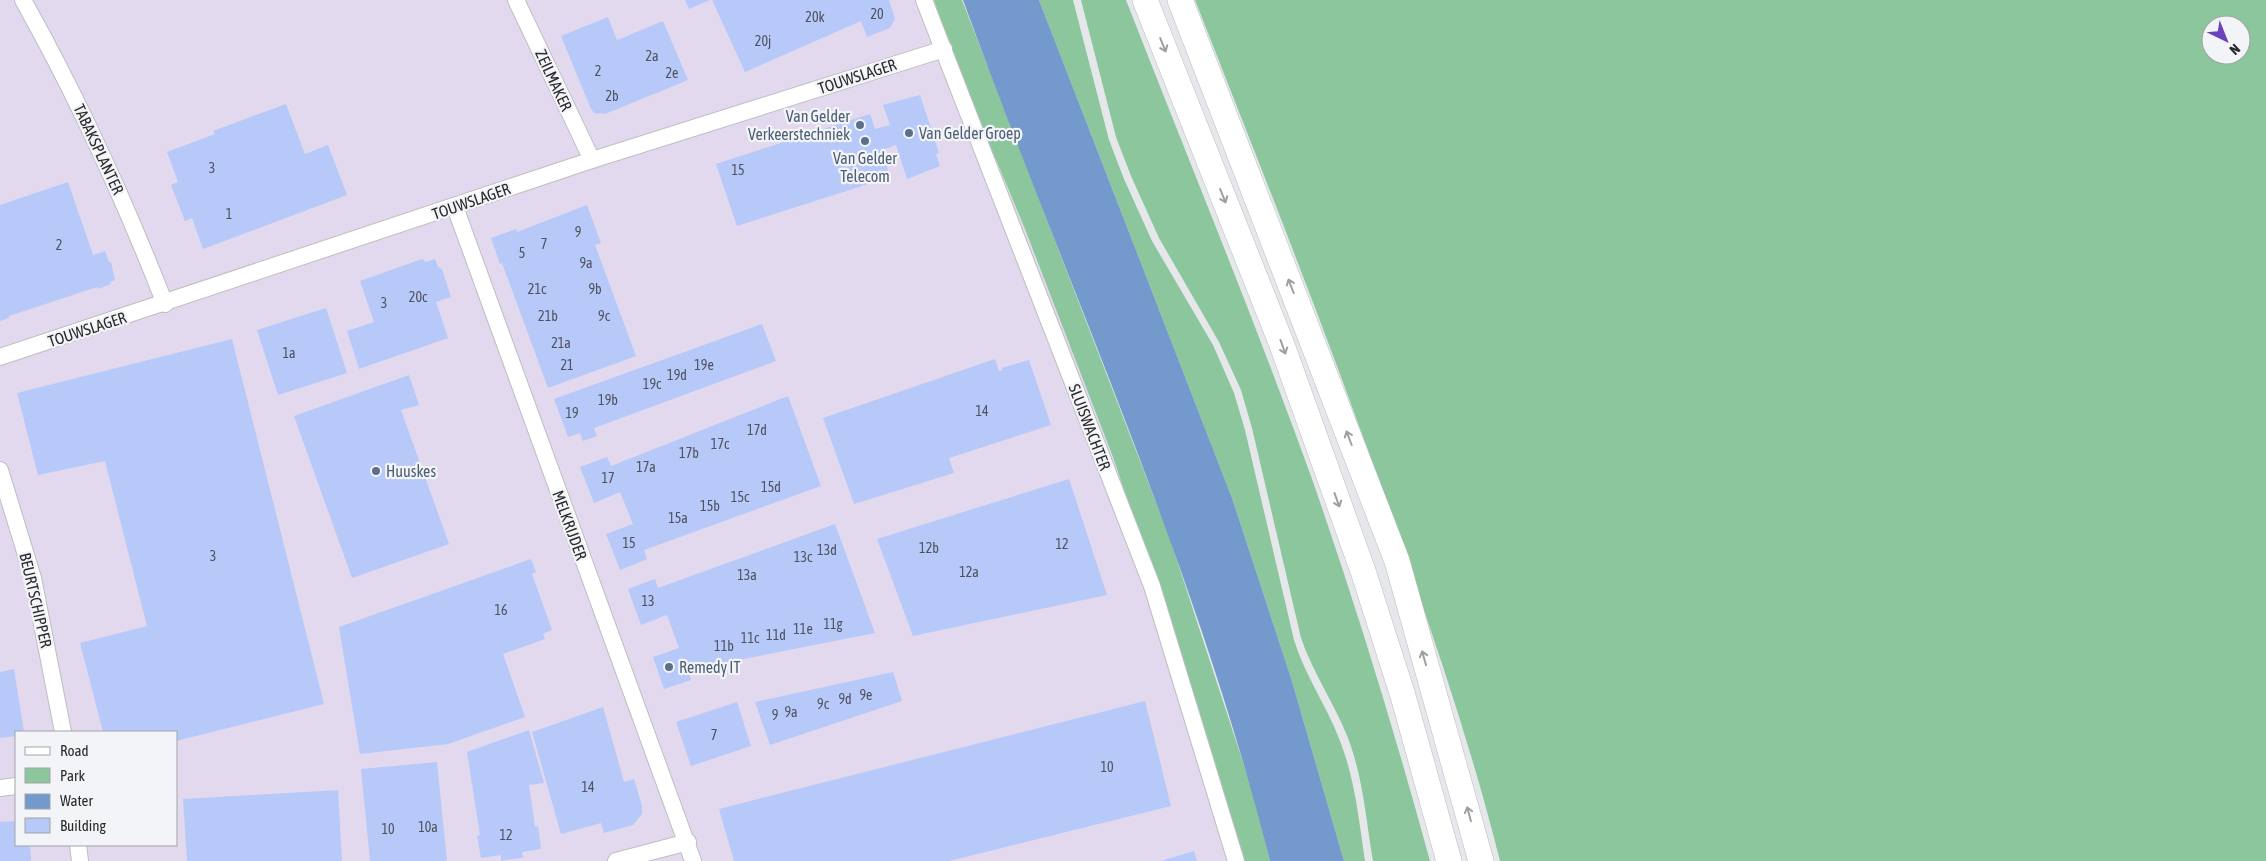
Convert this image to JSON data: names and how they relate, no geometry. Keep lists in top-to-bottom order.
{
  "streets": {
    "street": [
      "TOUWSLAGER",
      "ZEILMAKER",
      "TABAKSPLANTER",
      "SLUISWACHTER",
      "MELKRIJDER",
      "BEURTSCHIPPER"
    ]
  },
  "crossings": [
    ["TOUWSLAGER", "ZEILMAKER"],
    ["TOUWSLAGER", "TABAKSPLANTER"],
    ["TOUWSLAGER", "SLUISWACHTER"],
    ["TOUWSLAGER", "MELKRIJDER"]
  ],
  "places": [
    "Van Gelder Verkeerstechniek",
    "Van Gelder Groep",
    "Van Gelder Telecom",
    "Huuskes",
    "Remedy IT"
  ],
  "house_numbers": [
    "20",
    "20k",
    "20j",
    "2a",
    "2",
    "2e",
    "2b",
    "3",
    "15",
    "1",
    "9",
    "7",
    "2",
    "5",
    "9a",
    "21c",
    "9b",
    "20c",
    "3",
    "21b",
    "9c",
    "21a",
    "1a",
    "21",
    "19e",
    "19d",
    "19c",
    "19b",
    "14",
    "19",
    "17d",
    "17c",
    "17b",
    "17a",
    "17",
    "15d",
    "15c",
    "15b",
    "15a",
    "15",
    "12",
    "12b",
    "13d",
    "3",
    "13c",
    "12a",
    "13a",
    "13",
    "16",
    "11g",
    "11e",
    "11d",
    "11c",
    "11b",
    "9e",
    "9d",
    "9c",
    "9a",
    "9",
    "7",
    "10",
    "14",
    "10a",
    "10",
    "12"
  ],
  "legend": [
    "Road",
    "Park",
    "Water",
    "Building"
  ],
  "north": "bottom right"
}
